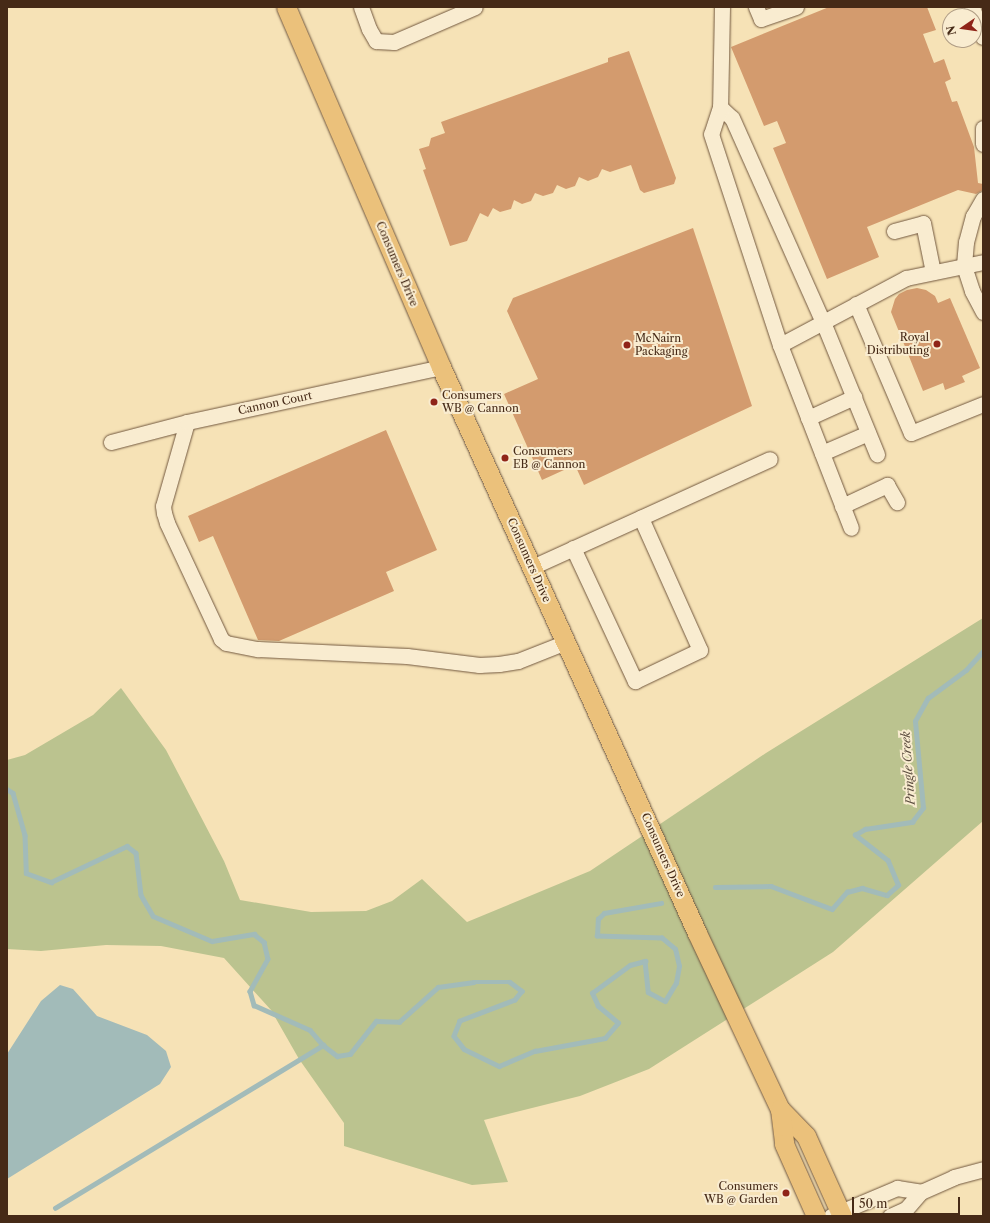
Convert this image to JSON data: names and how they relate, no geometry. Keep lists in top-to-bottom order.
{
  "streets": {
    "main road": ["Consumers Drive"],
    "street": ["Cannon Court"]
  },
  "crossings": [
    ["Consumers Drive", "Cannon Court"]
  ],
  "water": ["Pringle Creek"],
  "places": [
    "Royal Distributing",
    "McNairn Packaging",
    "Consumers WB @ Cannon",
    "Consumers EB @ Cannon",
    "Consumers WB @ Garden"
  ],
  "scale_bar": "50 m",
  "north": "left"
}
